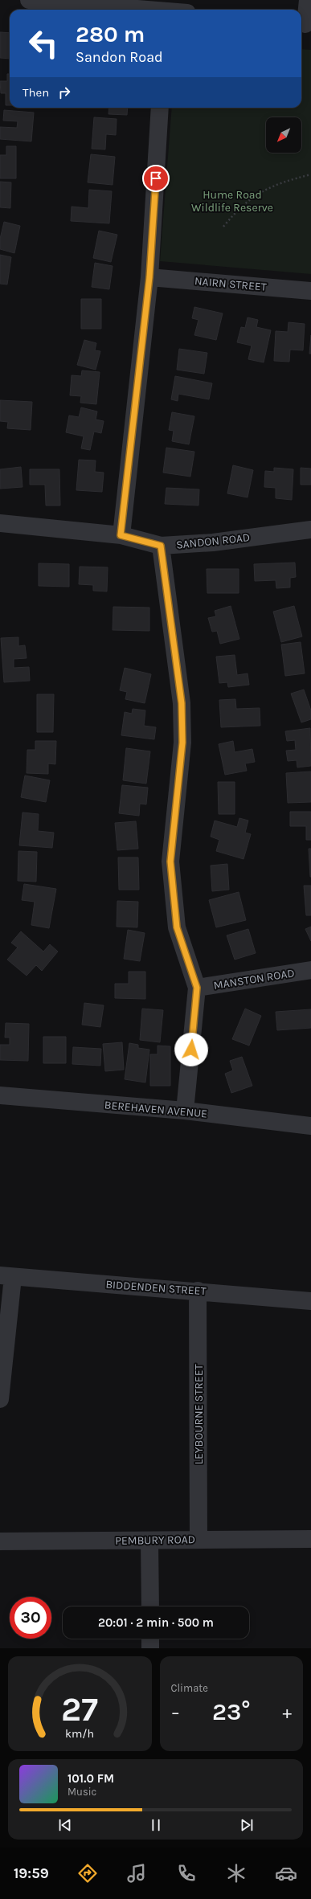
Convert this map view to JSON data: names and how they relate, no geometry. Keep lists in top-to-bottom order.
{
  "streets": {
    "street": [
      "NAIRN STREET",
      "SANDON ROAD",
      "MANSTON ROAD",
      "BEREHAVEN AVENUE",
      "BIDDENDEN STREET",
      "LEYBOURNE STREET",
      "PEMBURY ROAD"
    ]
  },
  "crossings": [
    ["BIDDENDEN STREET", "LEYBOURNE STREET"],
    ["LEYBOURNE STREET", "PEMBURY ROAD"]
  ],
  "parks": ["Hume Road Wildlife Reserve"],
  "north": "bottom left",
  "page": {
    "turn": ["280 m", "Sandon Road"],
    "then": "Then",
    "limit": "30",
    "trip": "20:01 · 2 min · 500 m",
    "tile": "Climate",
    "heat": ["−", "23°", "+"],
    "song": ["101.0 FM", "Music"],
    "tabs": "19:59",
    "gauge": ["27", "km/h"]
  }
}
